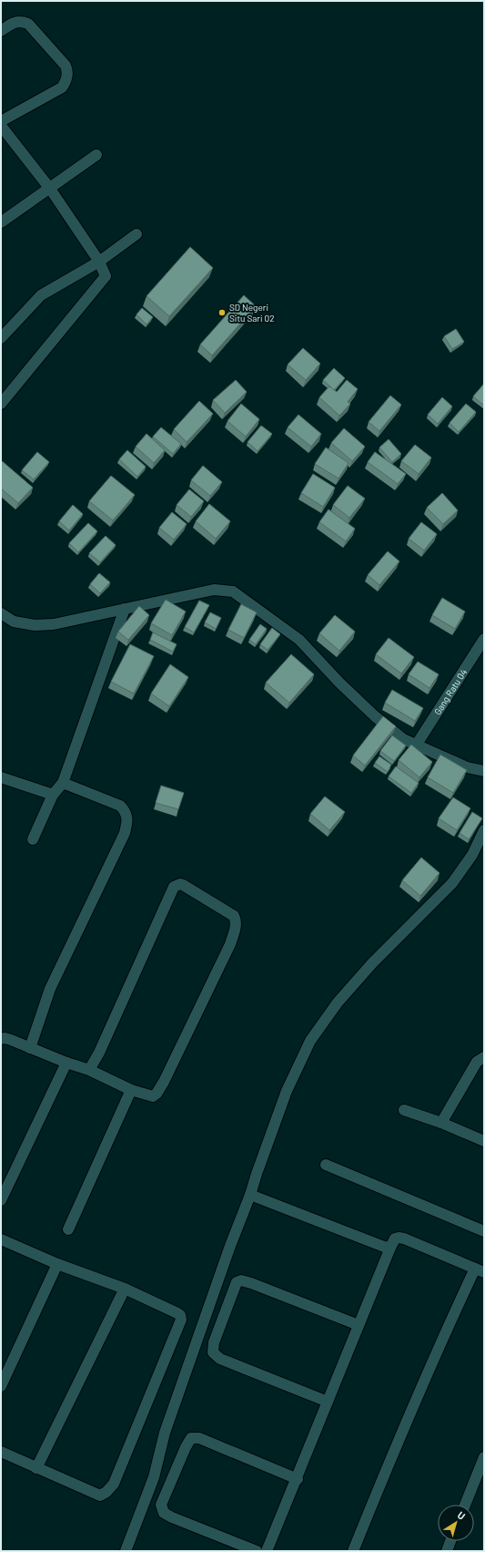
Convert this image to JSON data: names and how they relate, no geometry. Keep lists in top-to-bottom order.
{
  "streets": {
    "street": ["Gang Ratu 04"]
  },
  "places": ["SD Negeri Situ Sari 02"],
  "north": "top right"
}
